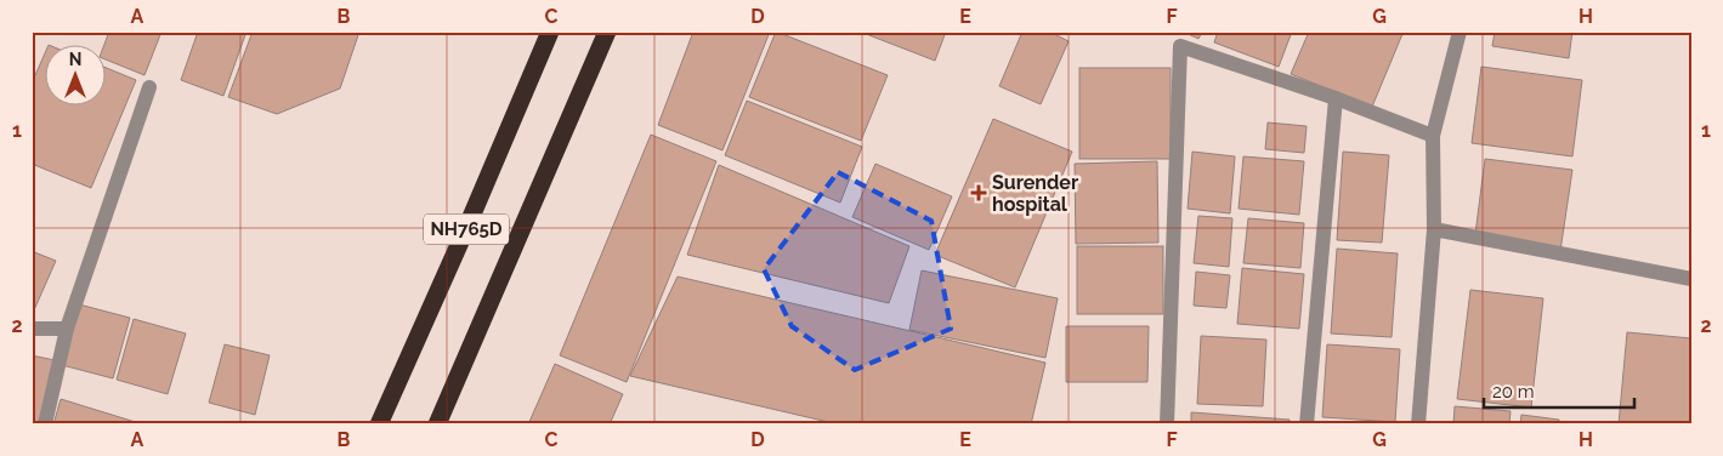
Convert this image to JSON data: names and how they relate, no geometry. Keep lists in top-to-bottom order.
{
  "streets": {
    "highway": ["NH765D"]
  },
  "places": {
    "health": ["Surender hospital"]
  },
  "scale_bar": "20 m",
  "north": "top",
  "grid": {
    "columns": [
      "A",
      "B",
      "C",
      "D",
      "E",
      "F",
      "G",
      "H"
    ],
    "rows": ["1", "2"]
  }
}
